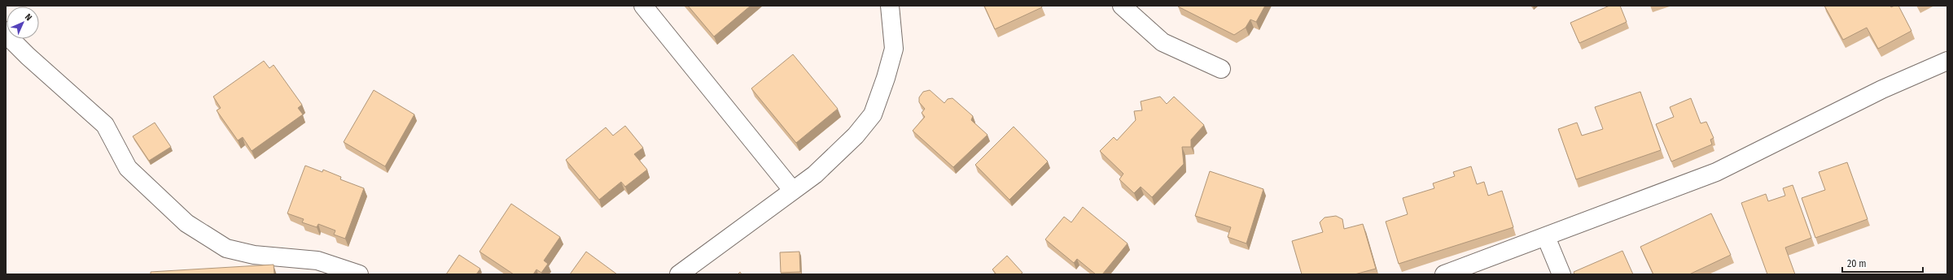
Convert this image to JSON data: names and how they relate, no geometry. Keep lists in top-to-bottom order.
{
  "scale_bar": "20 m",
  "north": "top right"
}
